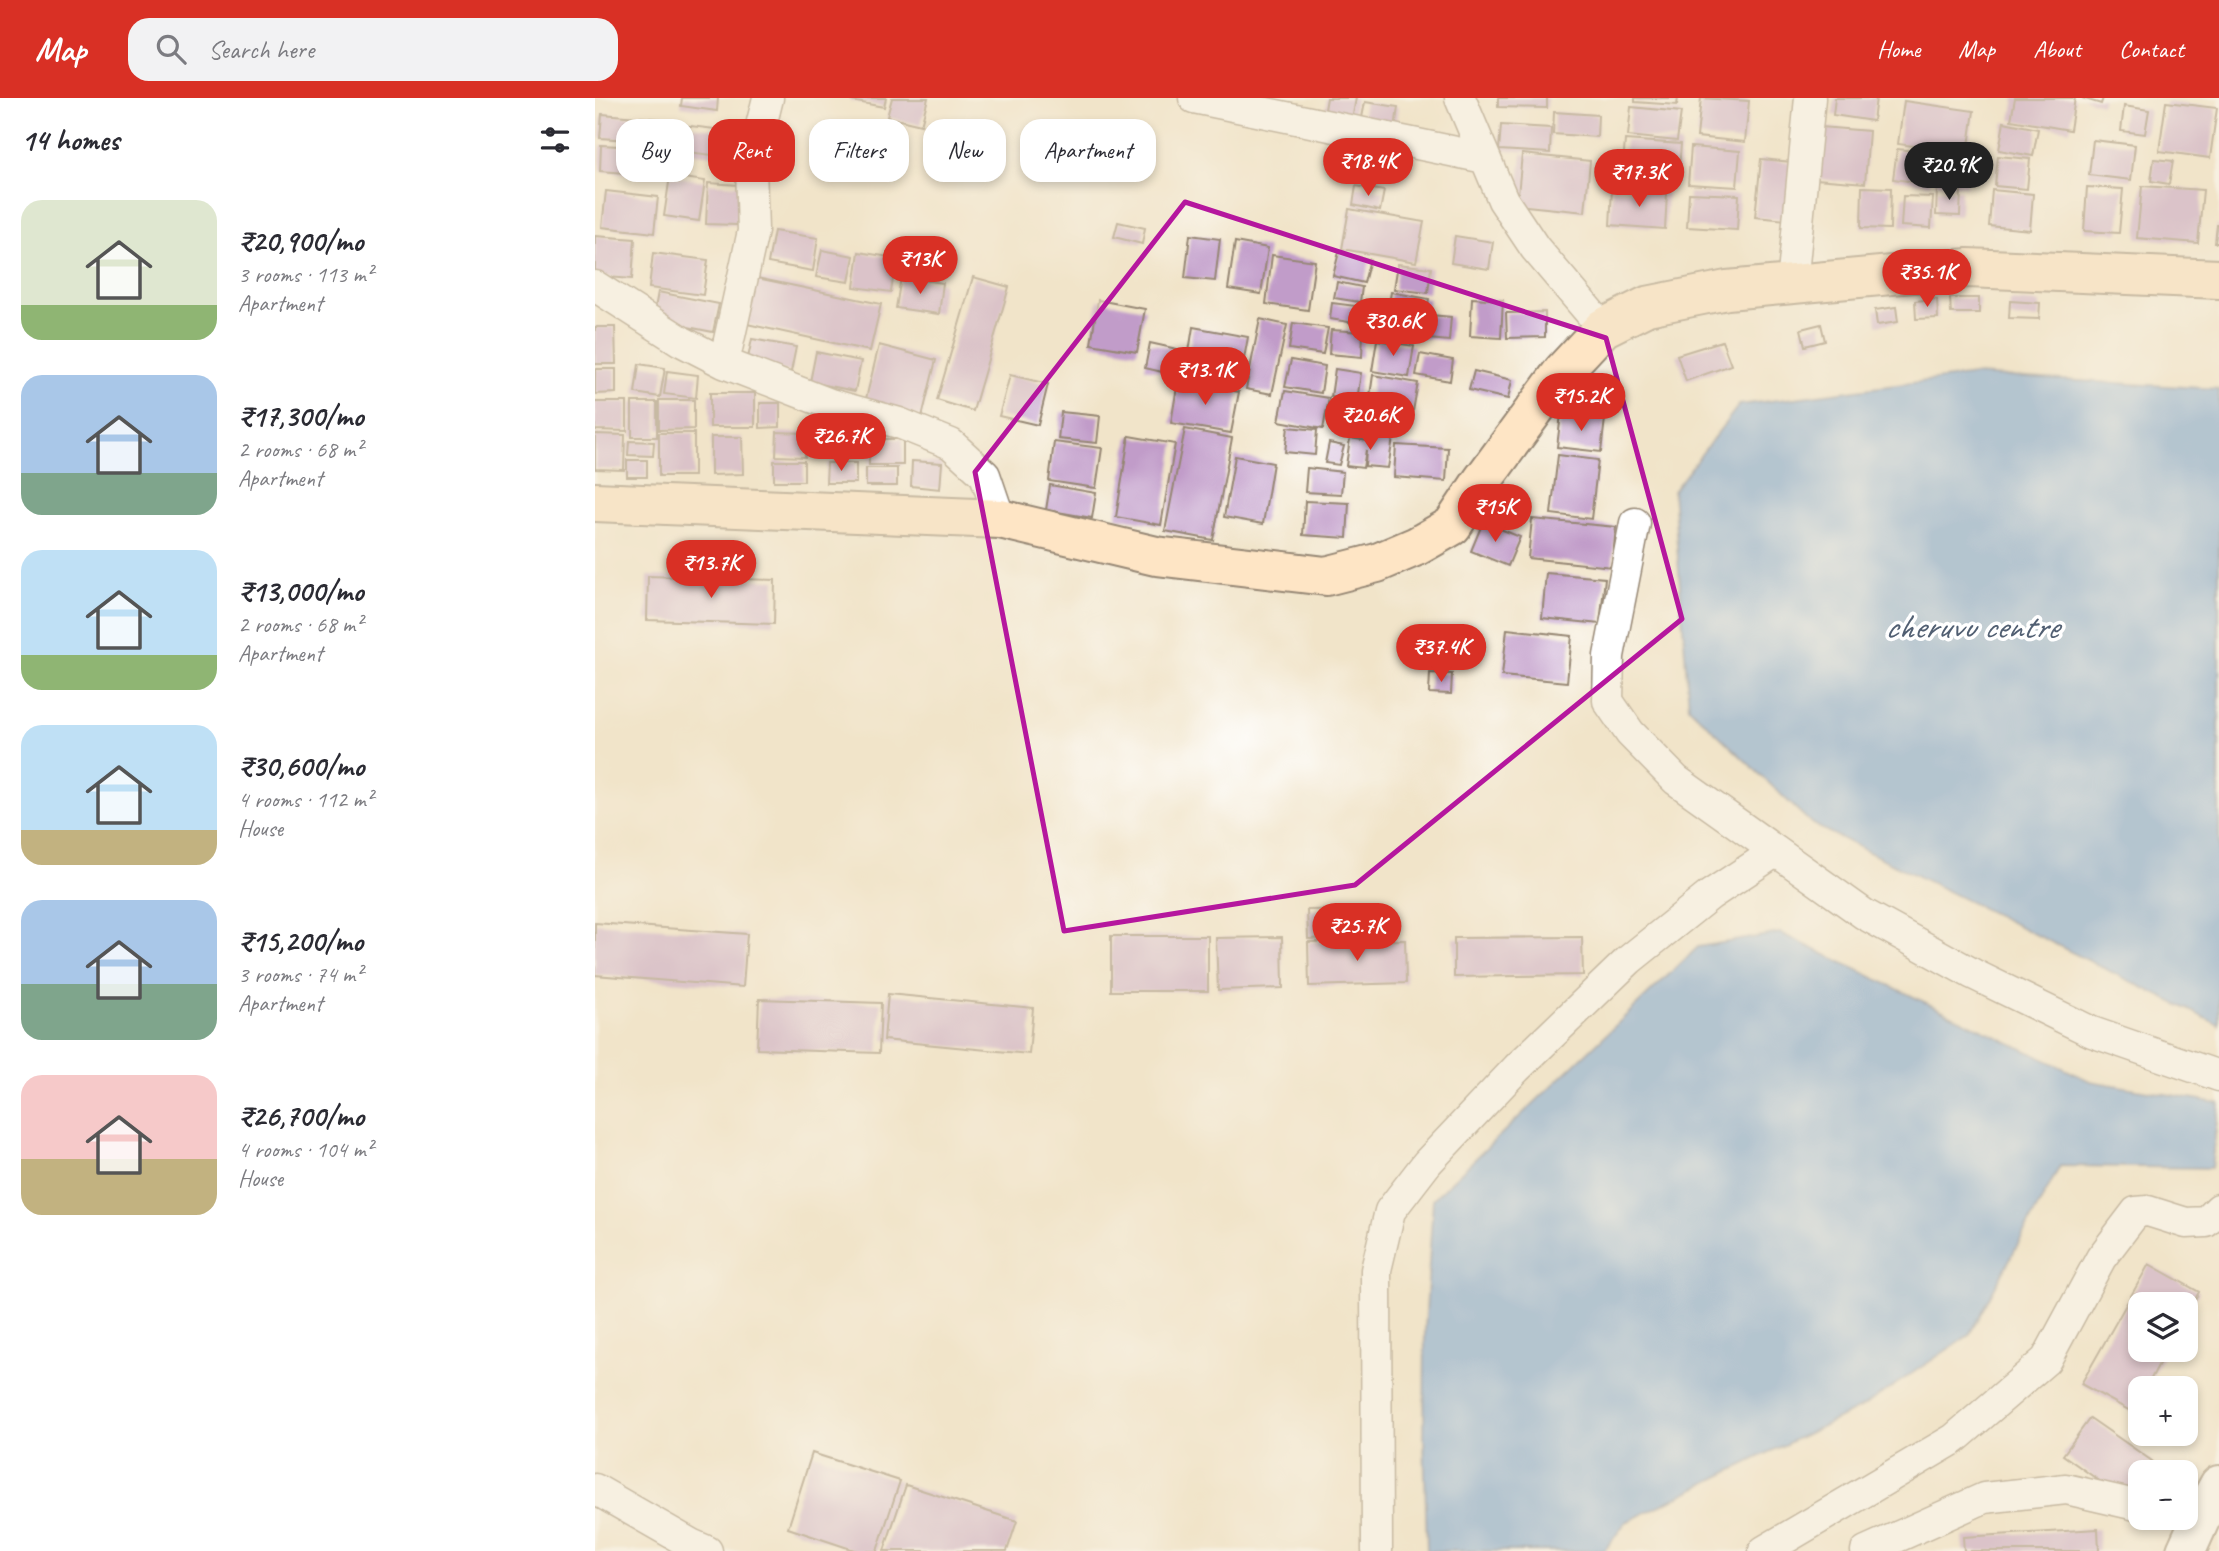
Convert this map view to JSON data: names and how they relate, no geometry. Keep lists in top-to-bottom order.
{
  "water": ["cheruvu centre"],
  "page": {
    "header": "Map",
    "search": "Search here",
    "nav": [
      "Home",
      "Map",
      "About",
      "Contact"
    ],
    "heading": "14 homes",
    "chip": [
      "Buy",
      "Rent",
      "Filters",
      "New",
      "Apartment"
    ],
    "price": [
      "₹18.4K",
      "₹20.9K",
      "₹17.3K",
      "₹13K",
      "₹35.1K",
      "₹30.6K",
      "₹13.1K",
      "₹15.2K",
      "₹20.6K",
      "₹26.7K",
      "₹15K",
      "₹13.7K",
      "₹37.4K",
      "₹25.7K"
    ],
    "list": [
      {
        "name": "₹20,900/mo",
        "note": "3 rooms · 113 m² · Apartment"
      },
      {
        "name": "₹17,300/mo",
        "note": "2 rooms · 68 m² · Apartment"
      },
      {
        "name": "₹13,000/mo",
        "note": "2 rooms · 68 m² · Apartment"
      },
      {
        "name": "₹30,600/mo",
        "note": "4 rooms · 112 m² · House"
      },
      {
        "name": "₹15,200/mo",
        "note": "3 rooms · 74 m² · Apartment"
      },
      {
        "name": "₹26,700/mo",
        "note": "4 rooms · 104 m² · House"
      }
    ],
    "map_buttons": ["+", "−"]
  }
}
